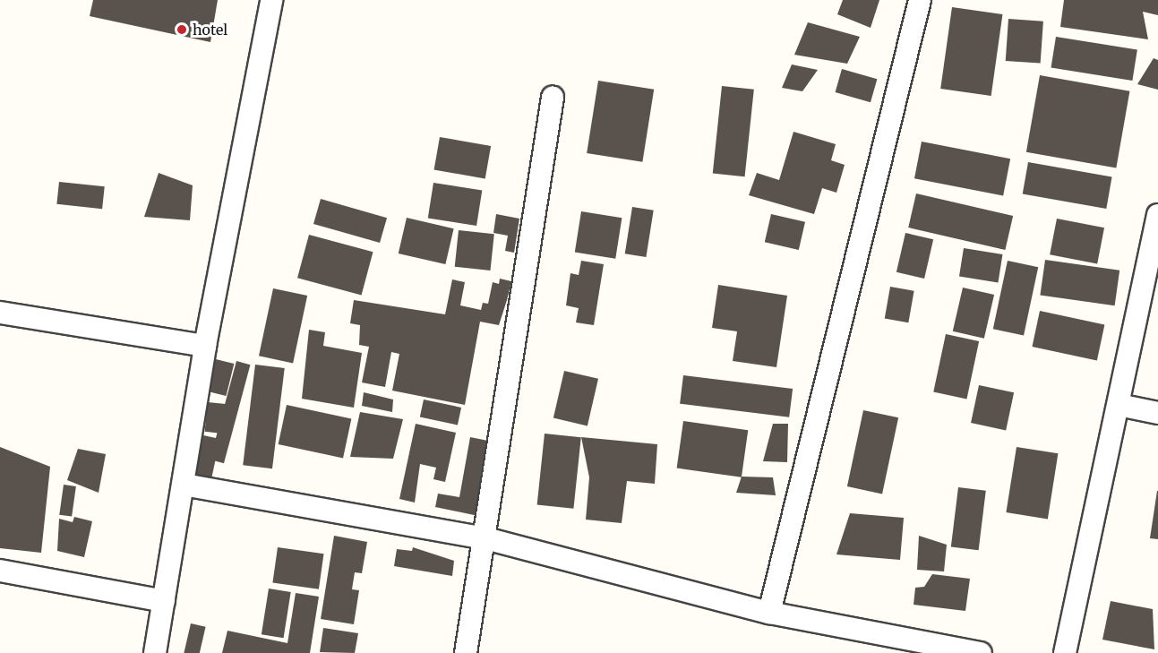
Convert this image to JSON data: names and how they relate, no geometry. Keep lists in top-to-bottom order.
{
  "places": ["hotel"]
}
